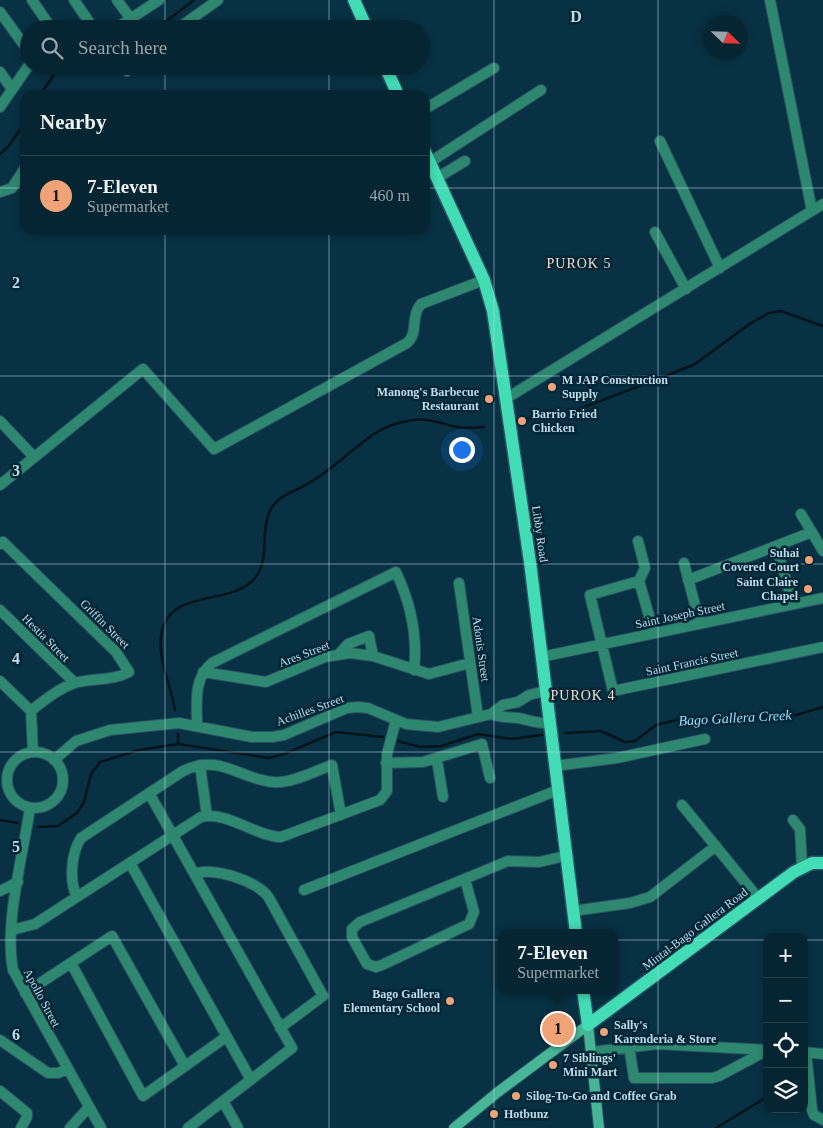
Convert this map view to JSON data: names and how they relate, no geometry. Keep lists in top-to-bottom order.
{
  "streets": {
    "main road": ["Libby Road", "Mintal-Bago Gallera Road"],
    "street": [
      "Saint Joseph Street",
      "Griffin Street",
      "Hestia Street",
      "Adonis Street",
      "Ares Street",
      "Saint Francis Street",
      "Achilles Street",
      "Apollo Street"
    ]
  },
  "crossings": [
    ["Libby Road", "Saint Joseph Street"],
    ["Libby Road", "Achilles Street"],
    ["Saint Joseph Street", "Saint Francis Street"],
    ["Griffin Street", "Hestia Street"],
    ["Adonis Street", "Ares Street"],
    ["Adonis Street", "Achilles Street"],
    ["Achilles Street", "Apollo Street"]
  ],
  "districts": ["PUROK 5", "PUROK 4"],
  "water": ["Bago Gallera Creek"],
  "places": [
    "M JAP Construction Supply",
    "Manong's Barbecue Restaurant",
    "Barrio Fried Chicken",
    "Suhai Covered Court",
    "Saint Claire Chapel",
    "Bago Gallera Elementary School",
    "Sally's Karenderia & Store",
    "7 Siblings' Mini Mart",
    "Silog-To-Go and Coffee Grab",
    "Hotbunz"
  ],
  "north": "bottom right",
  "page": {
    "search": "Search here",
    "heading": "Nearby",
    "list": [
      {
        "mark": "1",
        "name": "7-Eleven",
        "note": "Supermarket",
        "value": "460 m"
      }
    ],
    "popup": ["7-Eleven", "Supermarket"],
    "map_buttons": ["+", "−"],
    "pins": "1"
  },
  "grid": {
    "columns": ["D"],
    "rows": [
      "2",
      "3",
      "4",
      "5",
      "6"
    ]
  }
}
